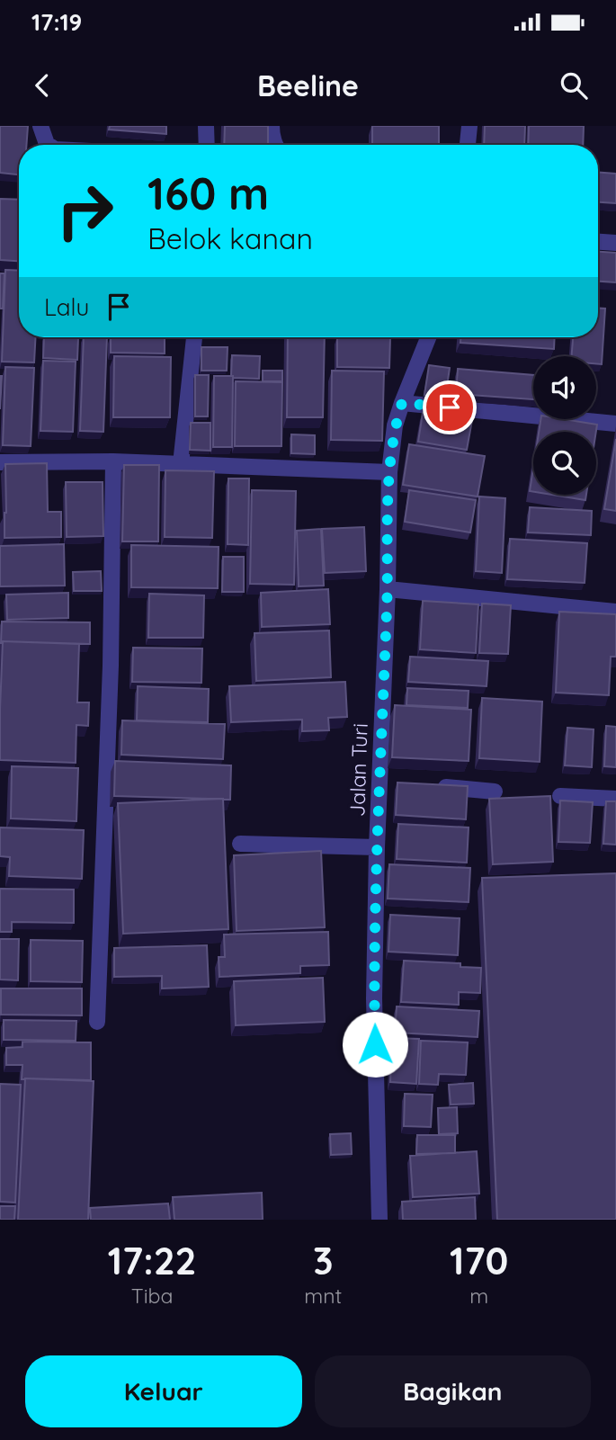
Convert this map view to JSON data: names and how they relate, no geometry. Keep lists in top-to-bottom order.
{
  "streets": {
    "street": ["Jalan Turi"]
  },
  "page": {
    "status": "17:19",
    "header": "Beeline",
    "turn": ["160 m", "Belok kanan"],
    "then": "Lalu",
    "eta": [
      "17:22",
      "Tiba",
      "3",
      "mnt",
      "170",
      "m"
    ],
    "buttons": ["Keluar", "Bagikan"]
  }
}
